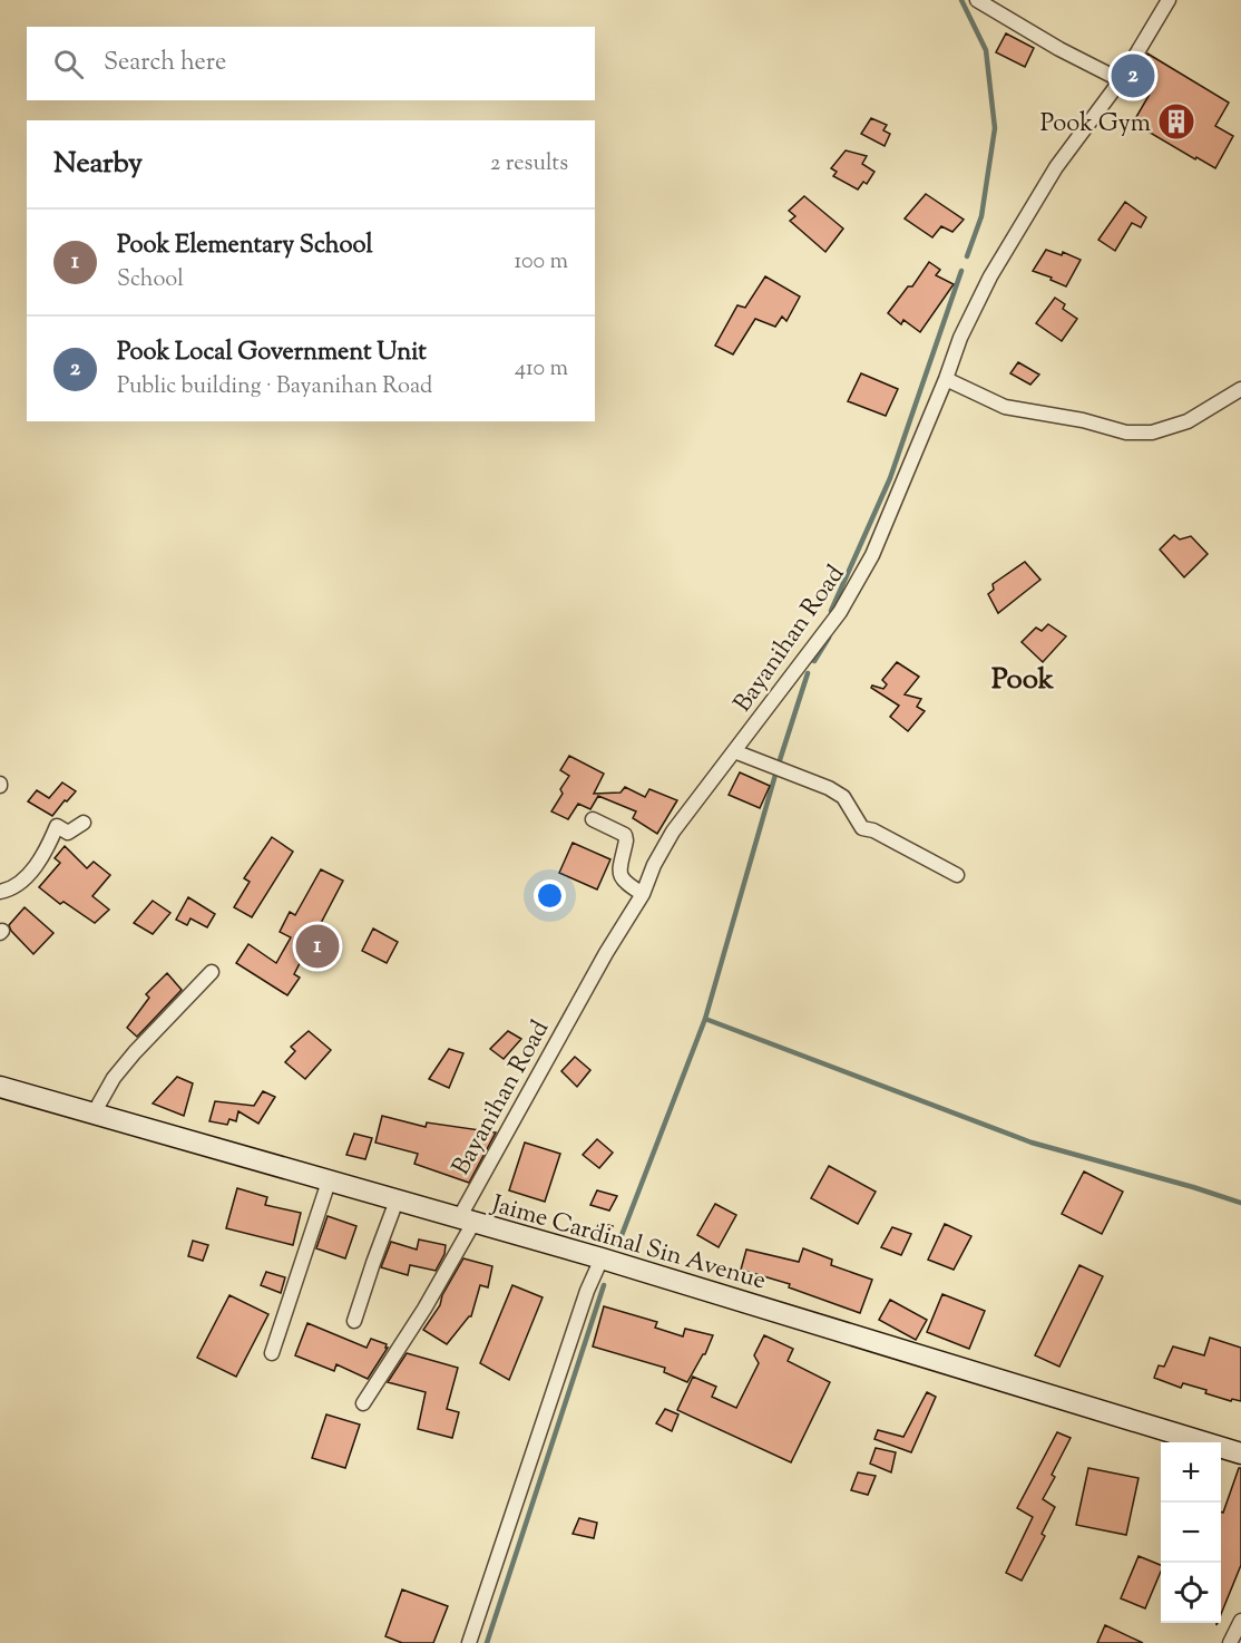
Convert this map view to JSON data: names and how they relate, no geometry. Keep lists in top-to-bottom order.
{
  "streets": {
    "main road": ["Jaime Cardinal Sin Avenue"],
    "street": ["Bayanihan Road"]
  },
  "crossings": [
    ["Bayanihan Road", "Jaime Cardinal Sin Avenue"]
  ],
  "districts": ["Pook"],
  "places": {
    "building": ["Pook Gym"]
  },
  "page": {
    "search": "Search here",
    "pins": ["2", "1"],
    "heading": ["Nearby", "2 results"],
    "list": [
      {
        "mark": "1",
        "name": "Pook Elementary School",
        "note": "School",
        "value": "100 m"
      },
      {
        "mark": "2",
        "name": "Pook Local Government Unit",
        "note": "Public building · Bayanihan Road",
        "value": "410 m"
      }
    ],
    "map_buttons": ["+", "−"]
  }
}
